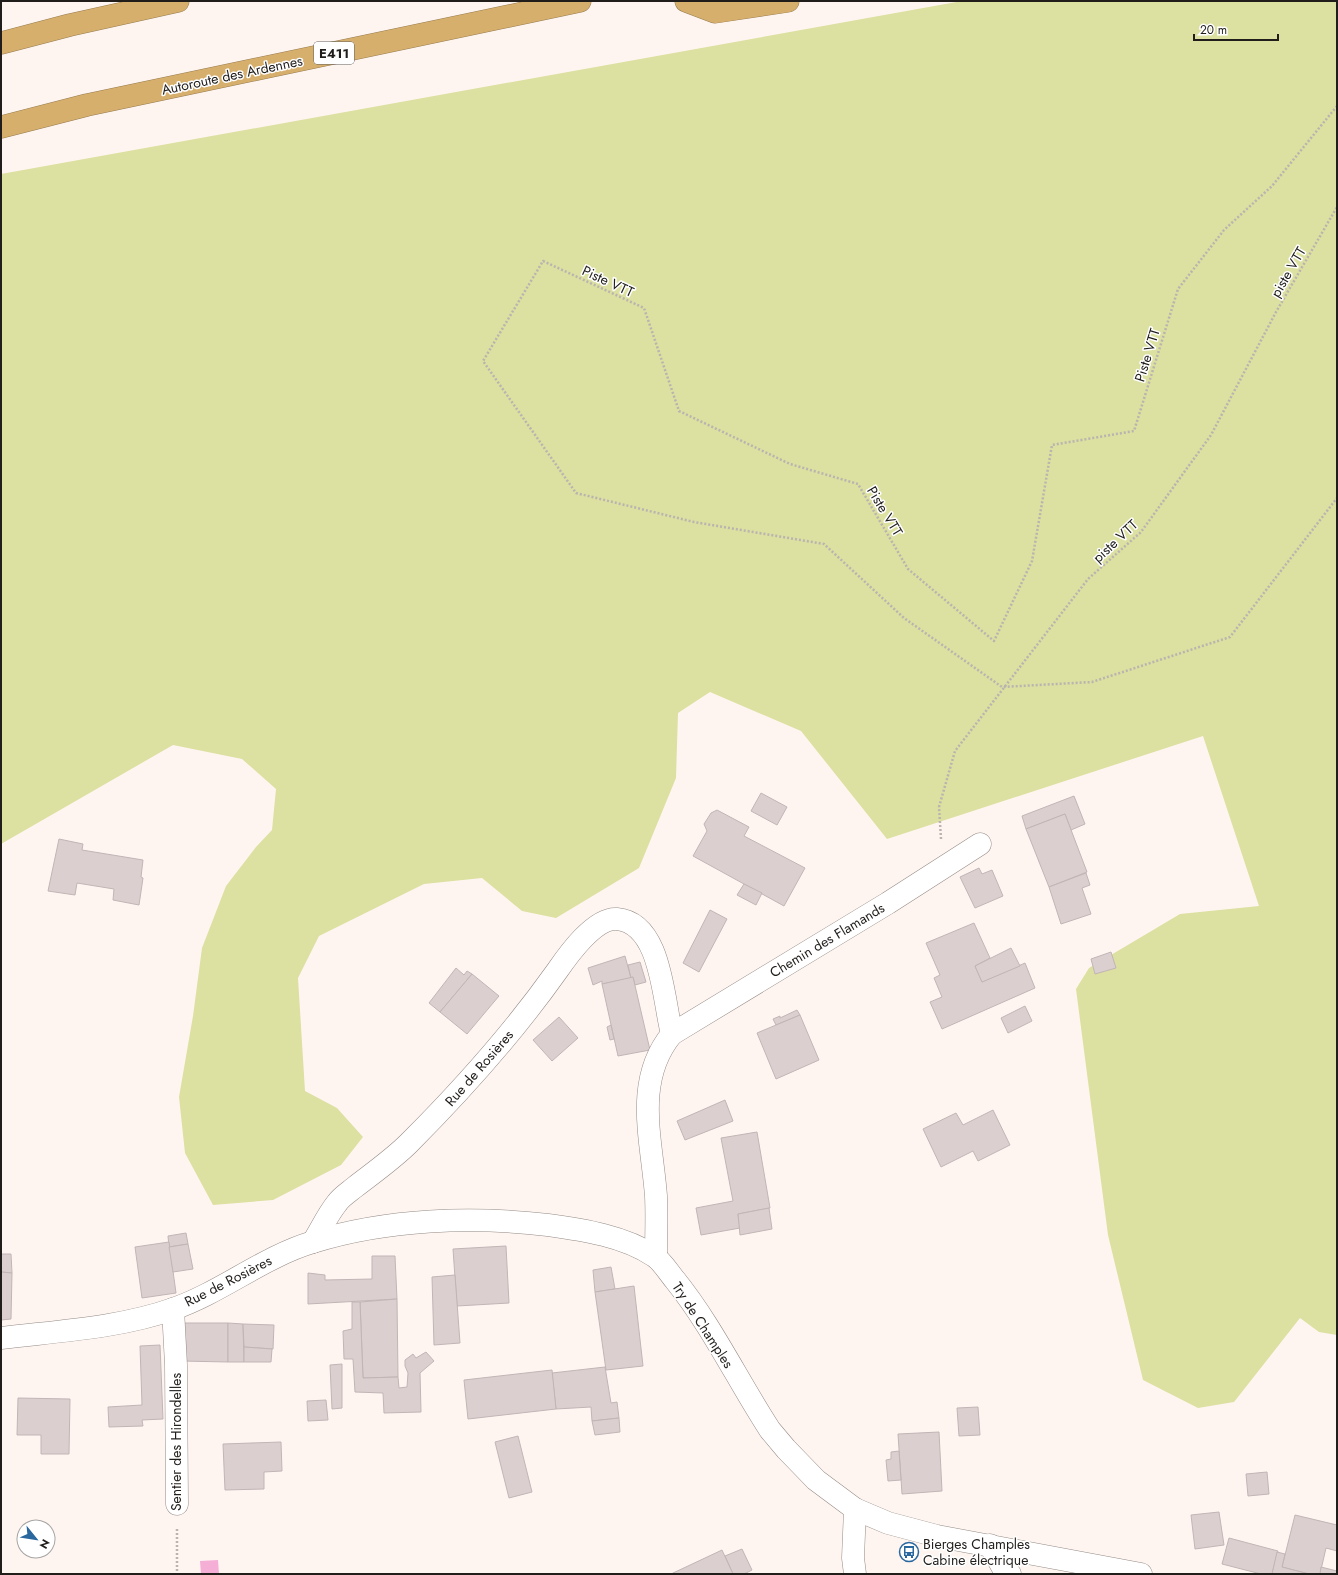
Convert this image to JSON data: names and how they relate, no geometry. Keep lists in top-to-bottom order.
{
  "streets": {
    "highway": ["E411", "Autoroute des Ardennes"],
    "street": [
      "Chemin des Flamands",
      "Rue de Rosières",
      "Try de Champles",
      "Sentier des Hirondelles"
    ],
    "path": ["piste VTT", "Piste VTT"]
  },
  "crossings": [
    ["piste VTT", "Piste VTT"],
    ["piste VTT", "Chemin des Flamands"],
    ["Chemin des Flamands", "Rue de Rosières"],
    ["Rue de Rosières", "Try de Champles"],
    ["Rue de Rosières", "Sentier des Hirondelles"]
  ],
  "places": {
    "bus stop": ["Bierges Champles Cabine électrique"]
  },
  "scale_bar": "20 m",
  "north": "bottom right"
}
